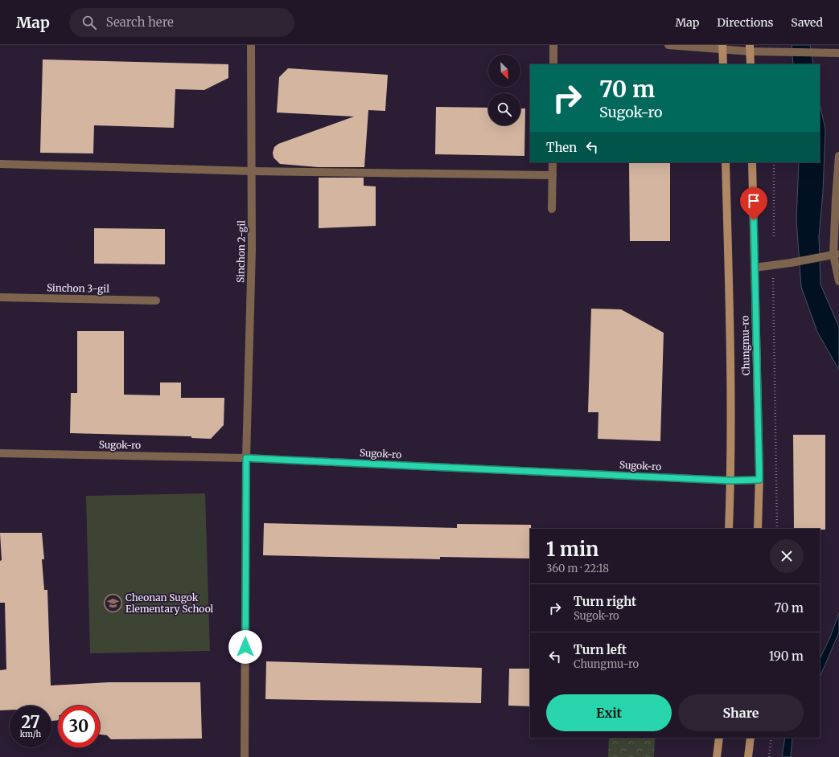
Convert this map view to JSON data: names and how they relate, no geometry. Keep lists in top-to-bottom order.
{
  "streets": {
    "main road": ["Chungmu-ro"],
    "street": ["Sinchon 2-gil", "Sinchon 3-gil", "Sugok-ro"]
  },
  "crossings": [
    ["Sinchon 2-gil", "Sugok-ro"],
    ["Chungmu-ro", "Sugok-ro"]
  ],
  "places": {
    "school or university": ["Cheonan Sugok Elementary School"]
  },
  "north": "bottom right",
  "page": {
    "header": "Map",
    "search": "Search here",
    "nav": ["Map", "Directions", "Saved"],
    "turn": ["70 m", "Sugok-ro"],
    "then": "Then",
    "heading": ["1 min", "360 m · 22:18"],
    "list": [
      {
        "name": "Turn right",
        "note": "Sugok-ro",
        "value": "70 m"
      },
      {
        "name": "Turn left",
        "note": "Chungmu-ro",
        "value": "190 m"
      }
    ],
    "buttons": ["Exit", "Share"],
    "speed": "27 km/h",
    "limit": "30"
  }
}
